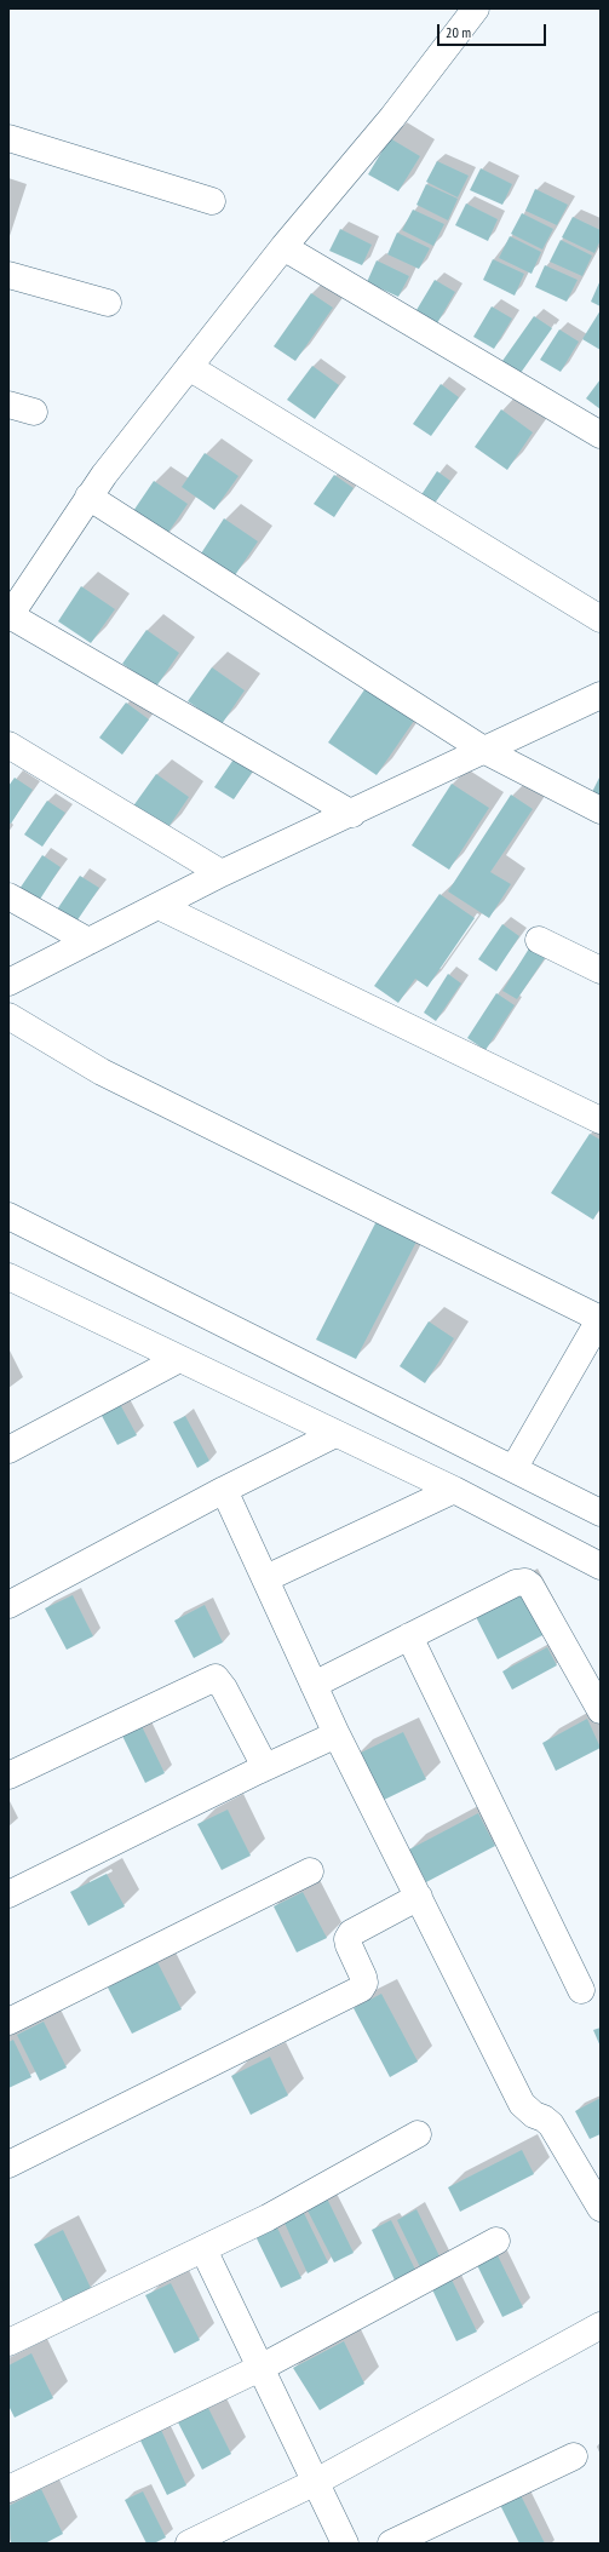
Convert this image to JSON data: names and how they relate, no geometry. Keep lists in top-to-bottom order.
{
  "scale_bar": "20 m"
}
